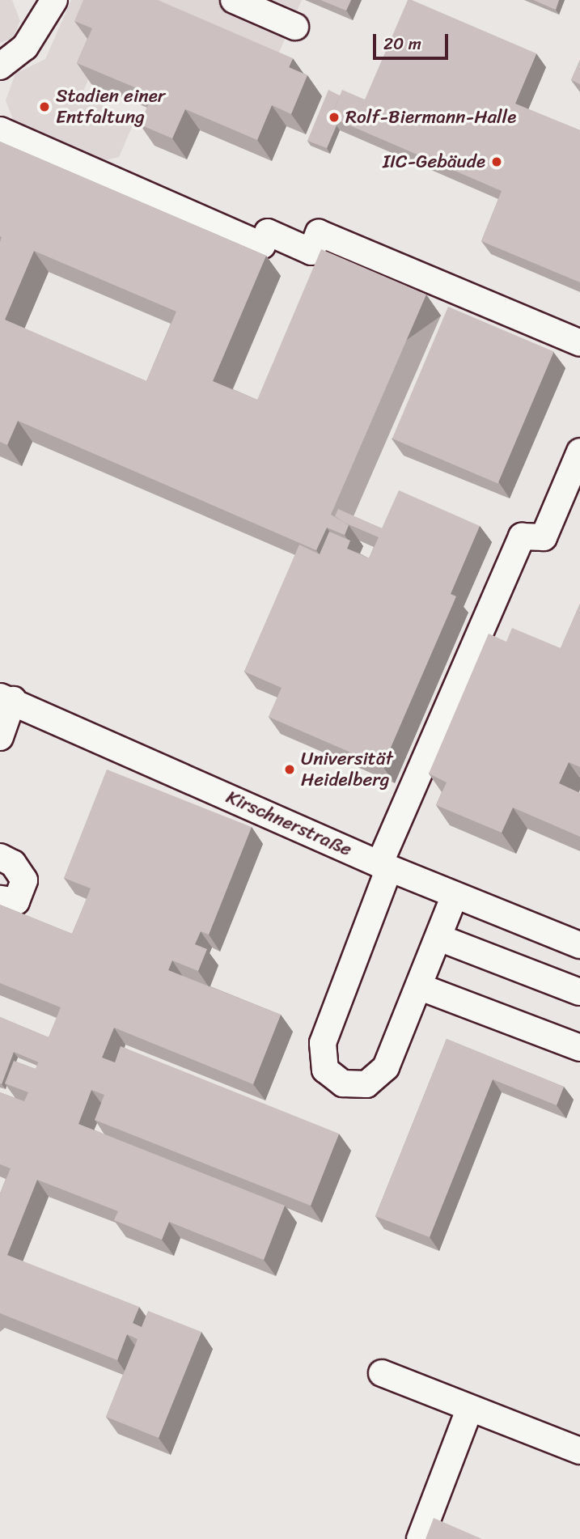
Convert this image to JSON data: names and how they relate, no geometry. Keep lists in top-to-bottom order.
{
  "streets": {
    "street": ["Kirschnerstraße"]
  },
  "places": [
    "Stadien einer Entfaltung",
    "Rolf-Biermann-Halle",
    "IIC-Gebäude",
    "Universität Heidelberg"
  ],
  "scale_bar": "20 m"
}
